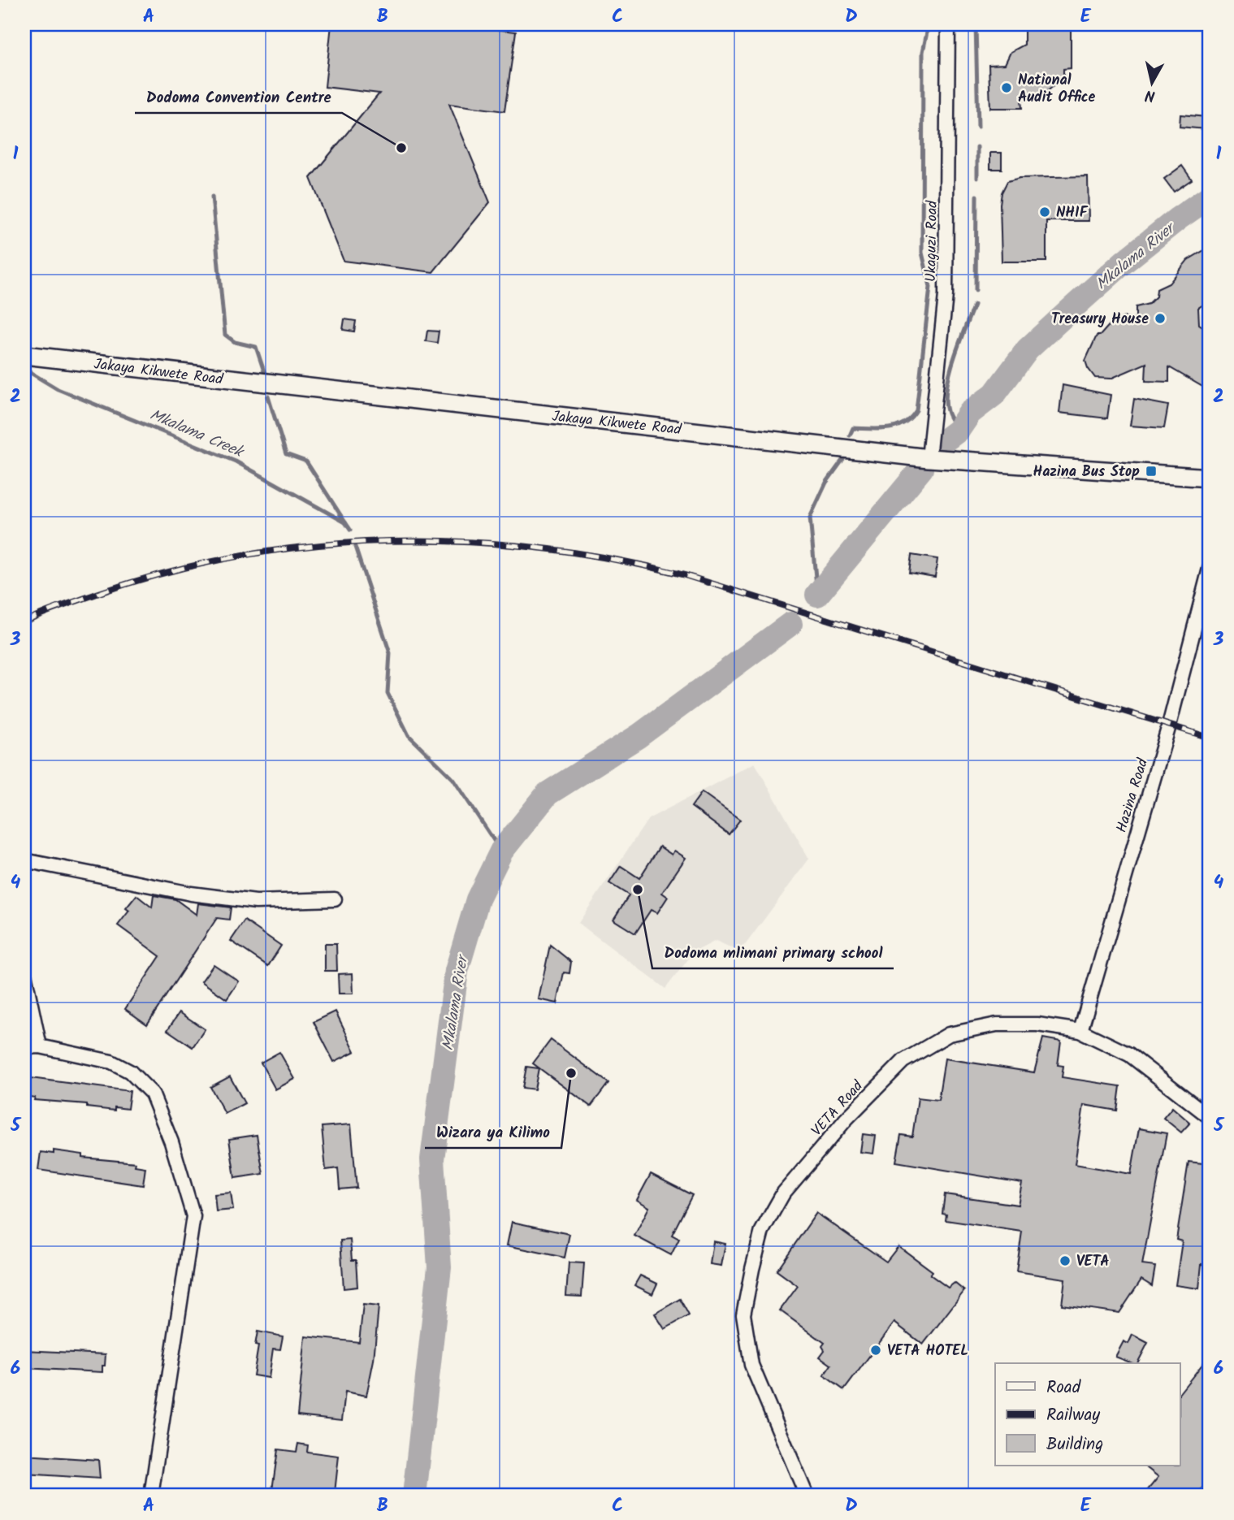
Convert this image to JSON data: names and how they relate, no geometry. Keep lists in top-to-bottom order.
{
  "streets": {
    "main road": ["Jakaya Kikwete Road"],
    "street": ["Ukaguzi Road", "Hazina Road", "VETA Road"]
  },
  "crossings": [
    ["Ukaguzi Road", "Jakaya Kikwete Road"],
    ["Hazina Road", "VETA Road"]
  ],
  "water": ["Mkalama River", "Mkalama Creek"],
  "places": {
    "other": [
      "National Audit Office",
      "Dodoma Convention Centre",
      "NHIF",
      "Treasury House",
      "Dodoma mlimani primary school",
      "Wizara ya Kilimo",
      "VETA",
      "VETA HOTEL"
    ],
    "transit": ["Hazina Bus Stop"]
  },
  "legend": ["Road", "Railway", "Building"],
  "north": "bottom",
  "grid": {
    "columns": [
      "A",
      "B",
      "C",
      "D",
      "E"
    ],
    "rows": [
      "1",
      "2",
      "3",
      "4",
      "5",
      "6"
    ]
  }
}
